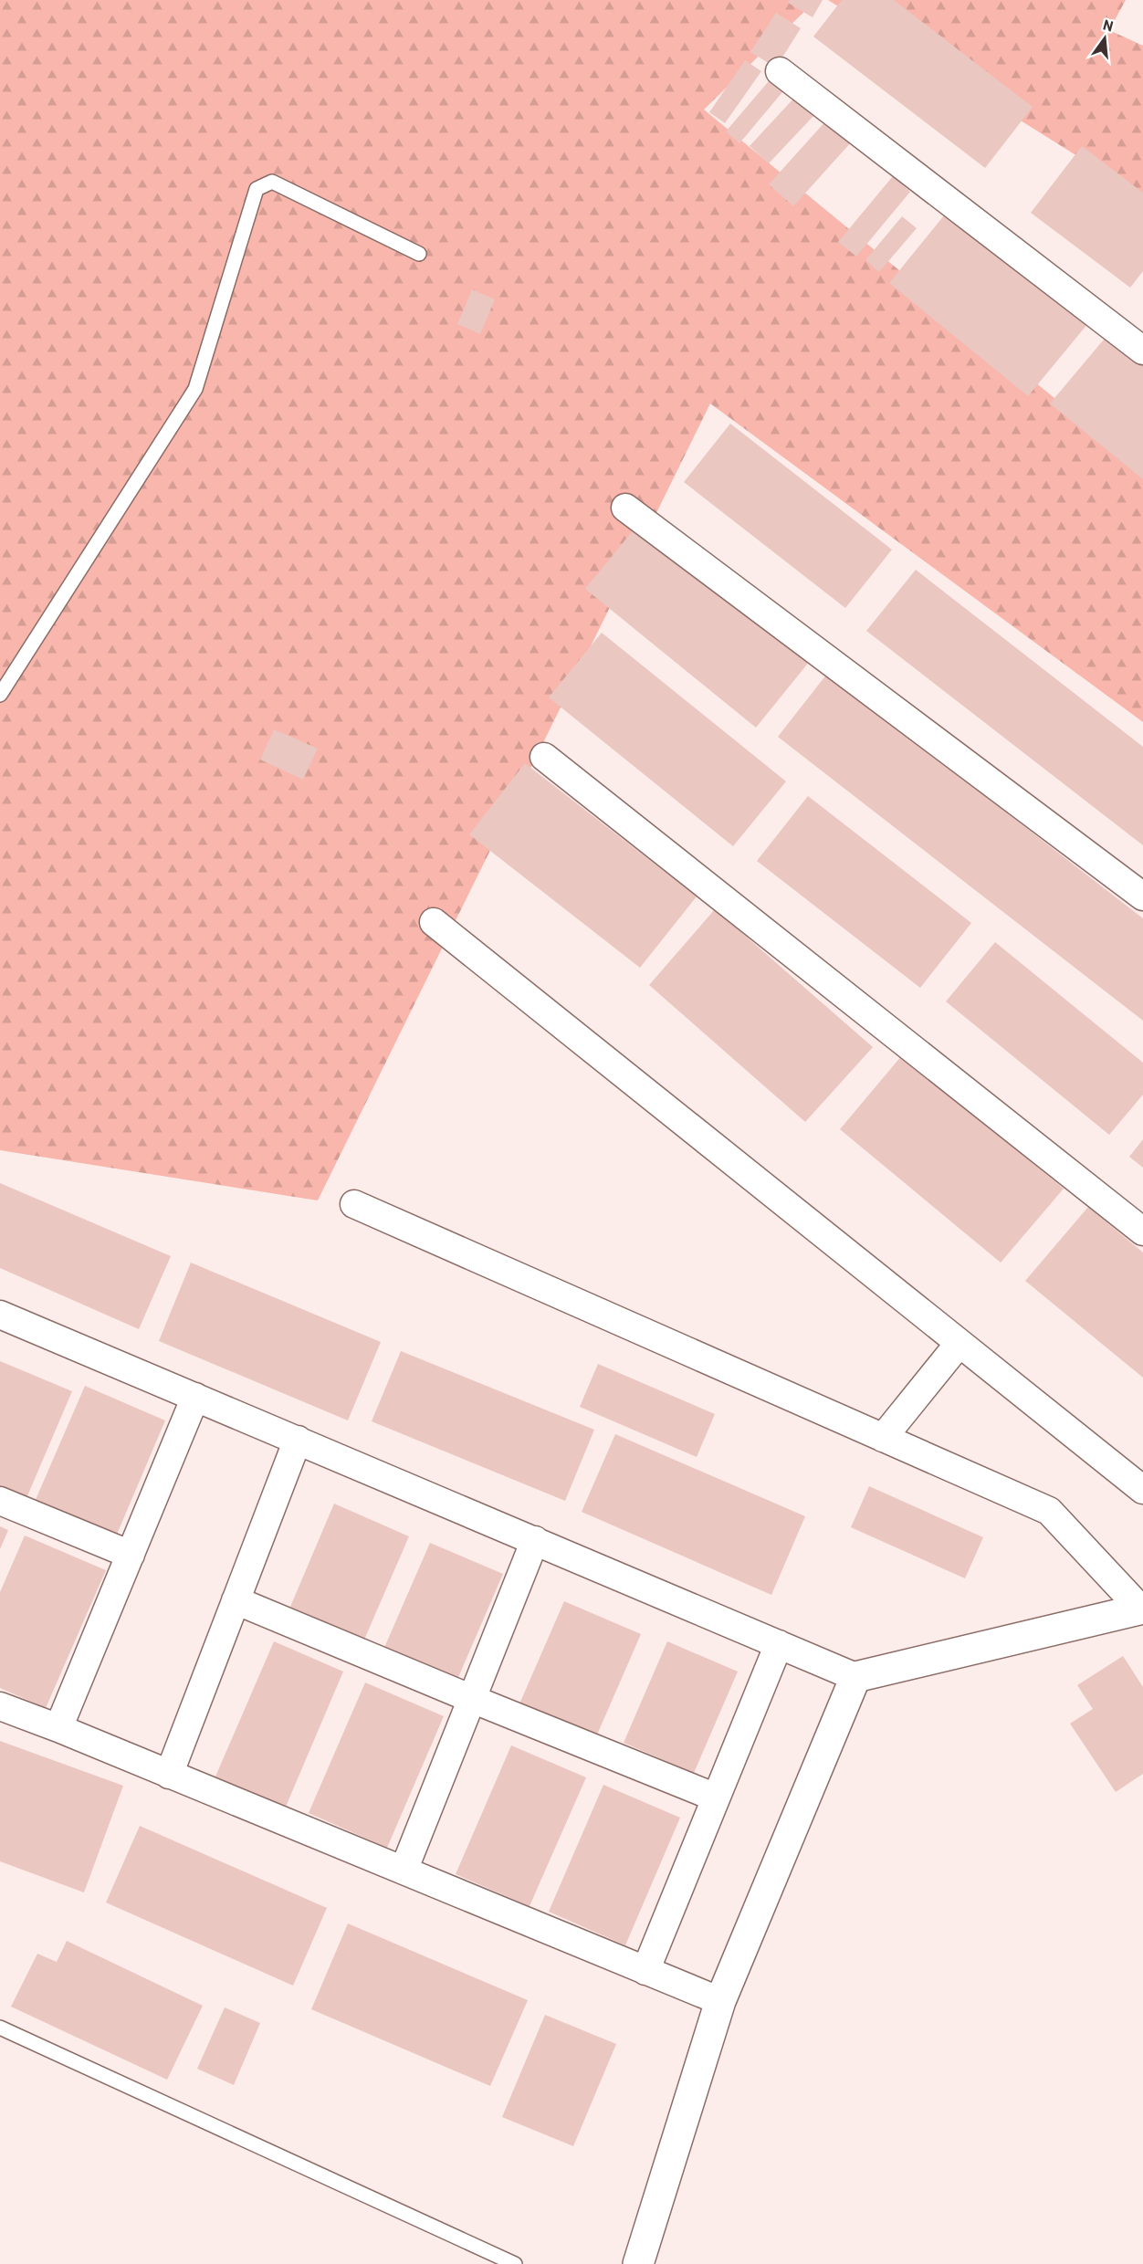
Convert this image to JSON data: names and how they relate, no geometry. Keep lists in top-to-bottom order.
{
  "north": "top"
}
